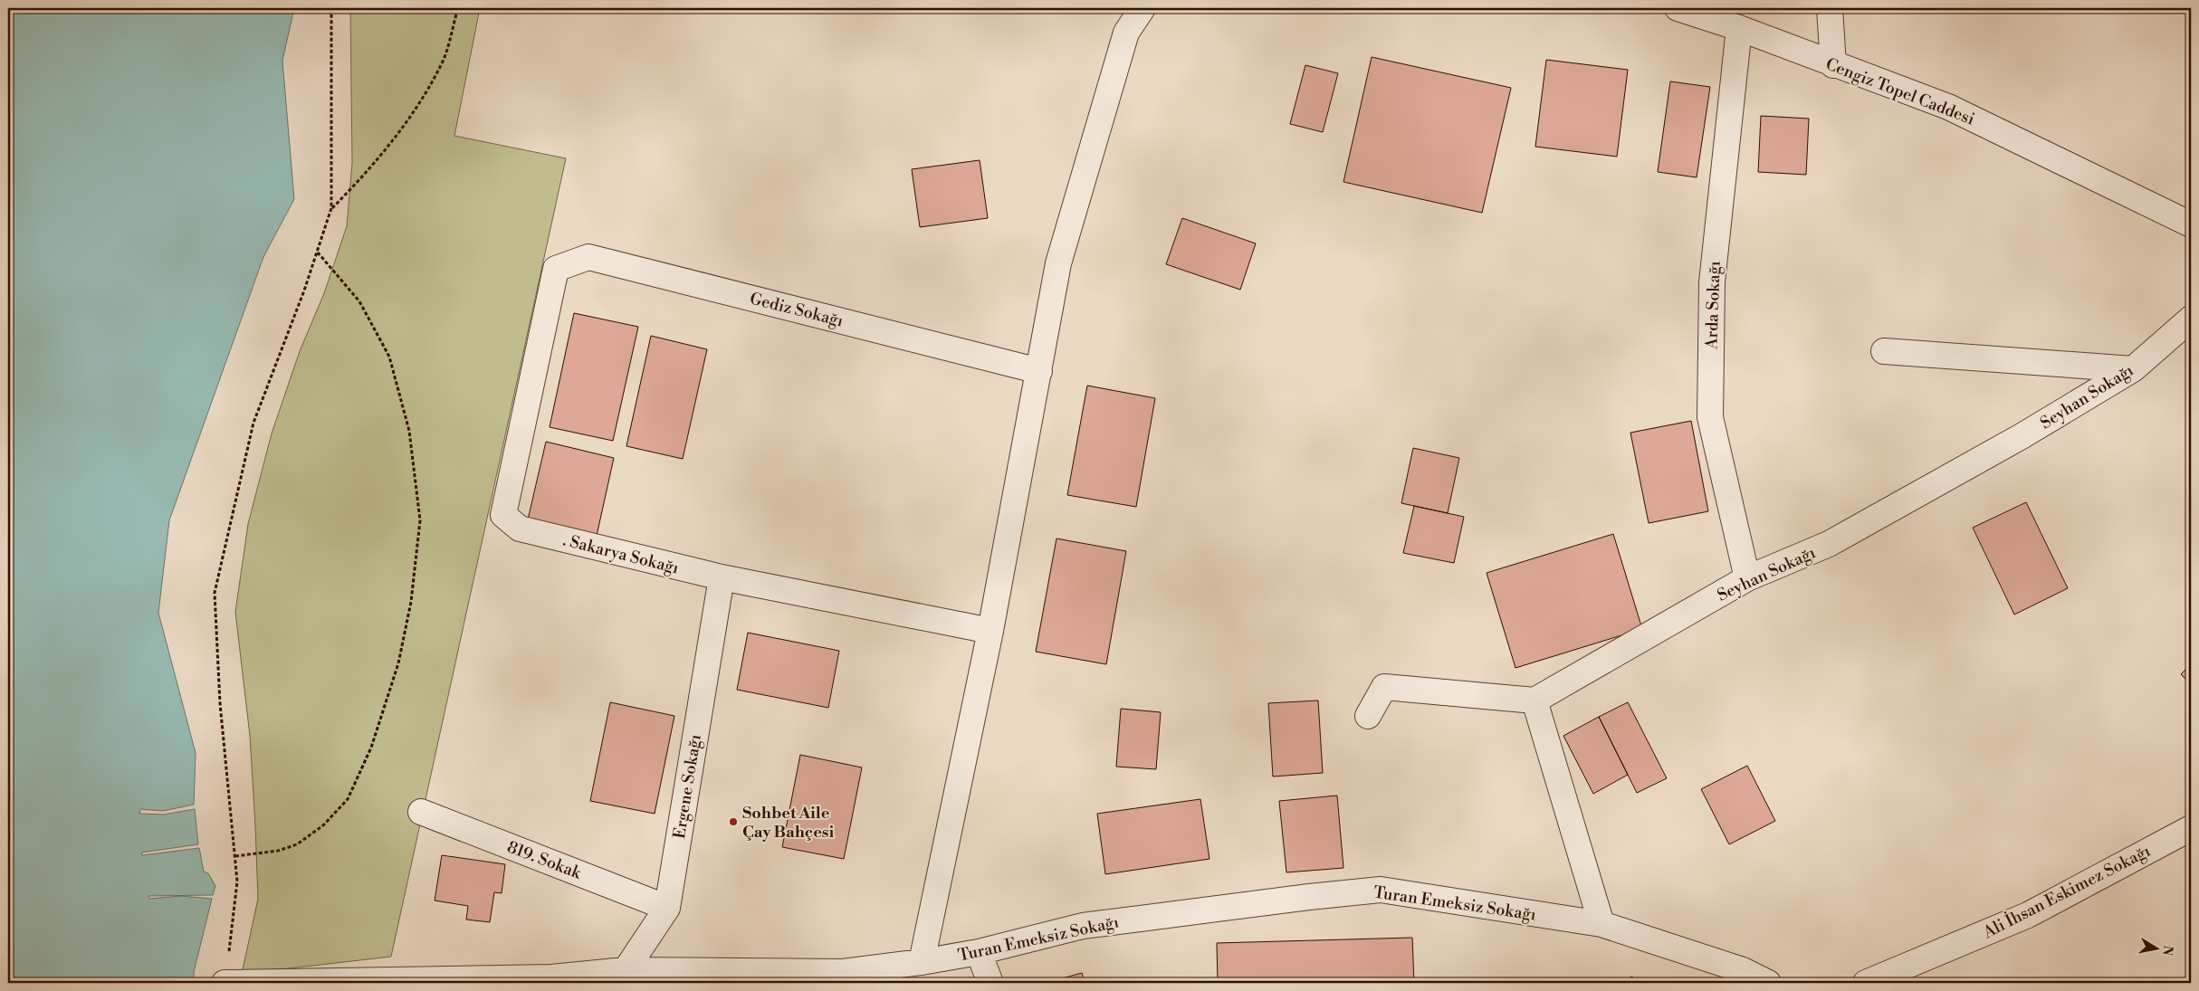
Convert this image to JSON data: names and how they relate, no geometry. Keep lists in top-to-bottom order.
{
  "streets": {
    "street": [
      "Cengiz Topel Caddesi",
      "Arda Sokağı",
      "Gediz Sokağı",
      "Seyhan Sokağı",
      ". Sakarya Sokağı",
      "Ergene Sokağı",
      "819. Sokak",
      "Ali İhsan Eskimez Sokağı",
      "Turan Emeksiz Sokağı"
    ]
  },
  "crossings": [
    ["Cengiz Topel Caddesi", "Arda Sokağı"],
    ["Arda Sokağı", "Seyhan Sokağı"],
    ["Gediz Sokağı", ". Sakarya Sokağı"],
    [". Sakarya Sokağı", "Ergene Sokağı"],
    ["Ergene Sokağı", "819. Sokak"],
    ["Ergene Sokağı", "Turan Emeksiz Sokağı"]
  ],
  "places": ["Sohbet Aile Çay Bahçesi"],
  "north": "right"
}
